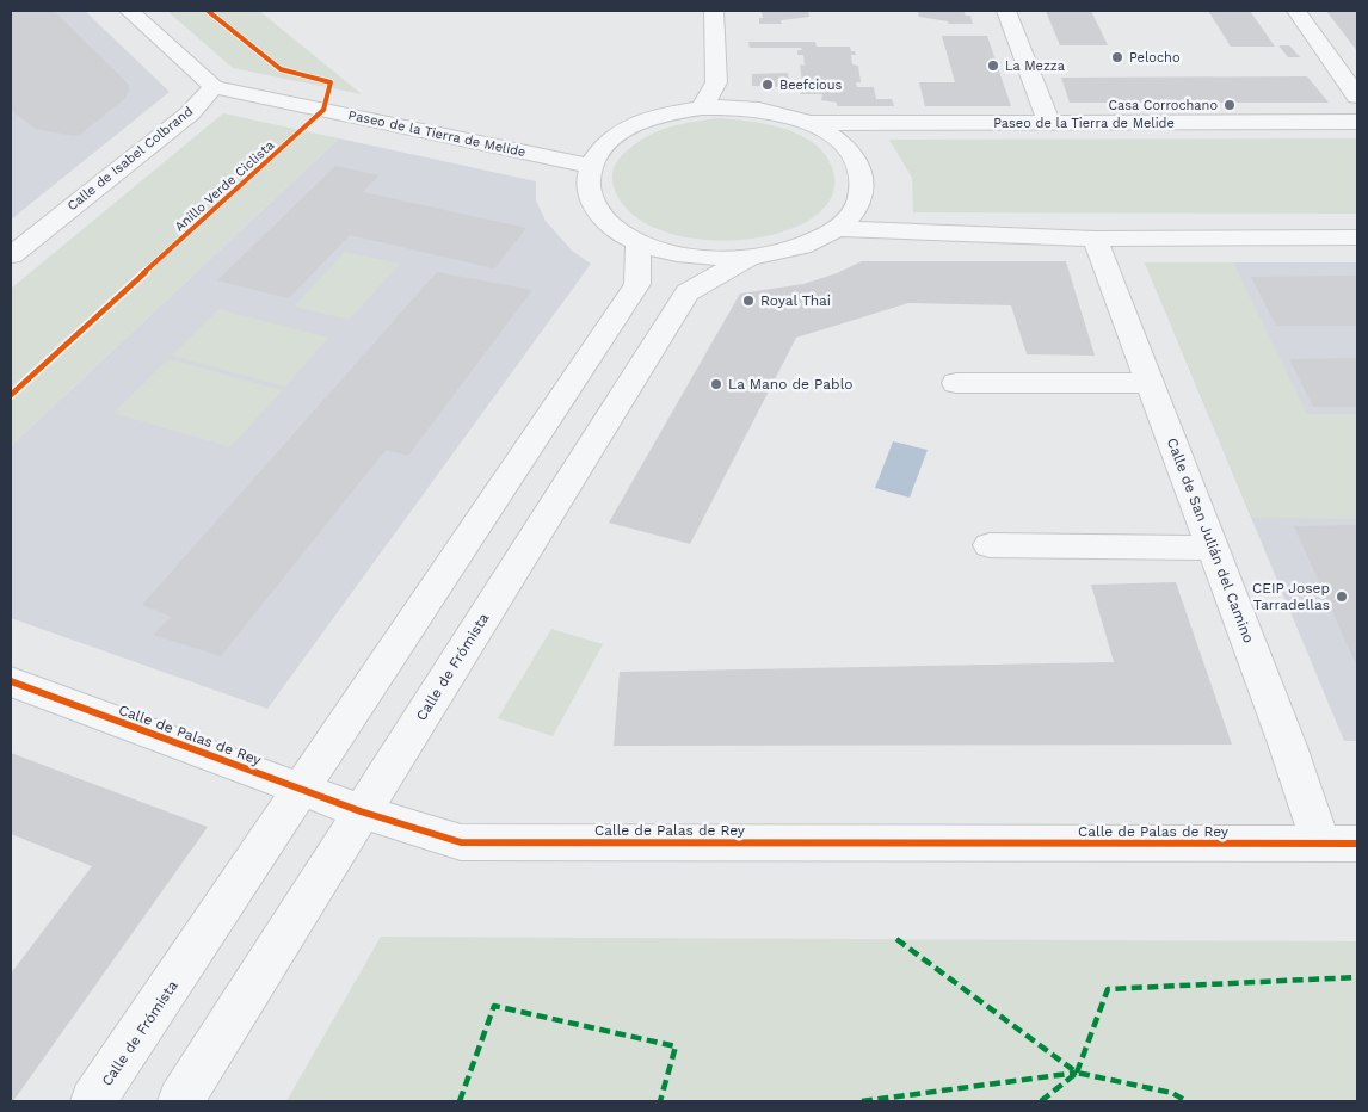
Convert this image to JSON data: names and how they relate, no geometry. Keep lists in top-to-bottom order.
{
  "streets": {
    "street": [
      "Paseo de la Tierra de Melide",
      "Calle de Isabel Colbrand",
      "Calle de San Julián del Camino",
      "Calle de Frómista",
      "Calle de Palas de Rey"
    ],
    "cycle path": ["Anillo Verde Ciclista"]
  },
  "crossings": [
    ["Paseo de la Tierra de Melide", "Calle de Isabel Colbrand"],
    ["Calle de San Julián del Camino", "Calle de Palas de Rey"],
    ["Calle de Frómista", "Calle de Palas de Rey"]
  ],
  "places": [
    "Pelocho",
    "La Mezza",
    "Beefcious",
    "Casa Corrochano",
    "Royal Thai",
    "La Mano de Pablo",
    "CEIP Josep Tarradellas"
  ]
}
